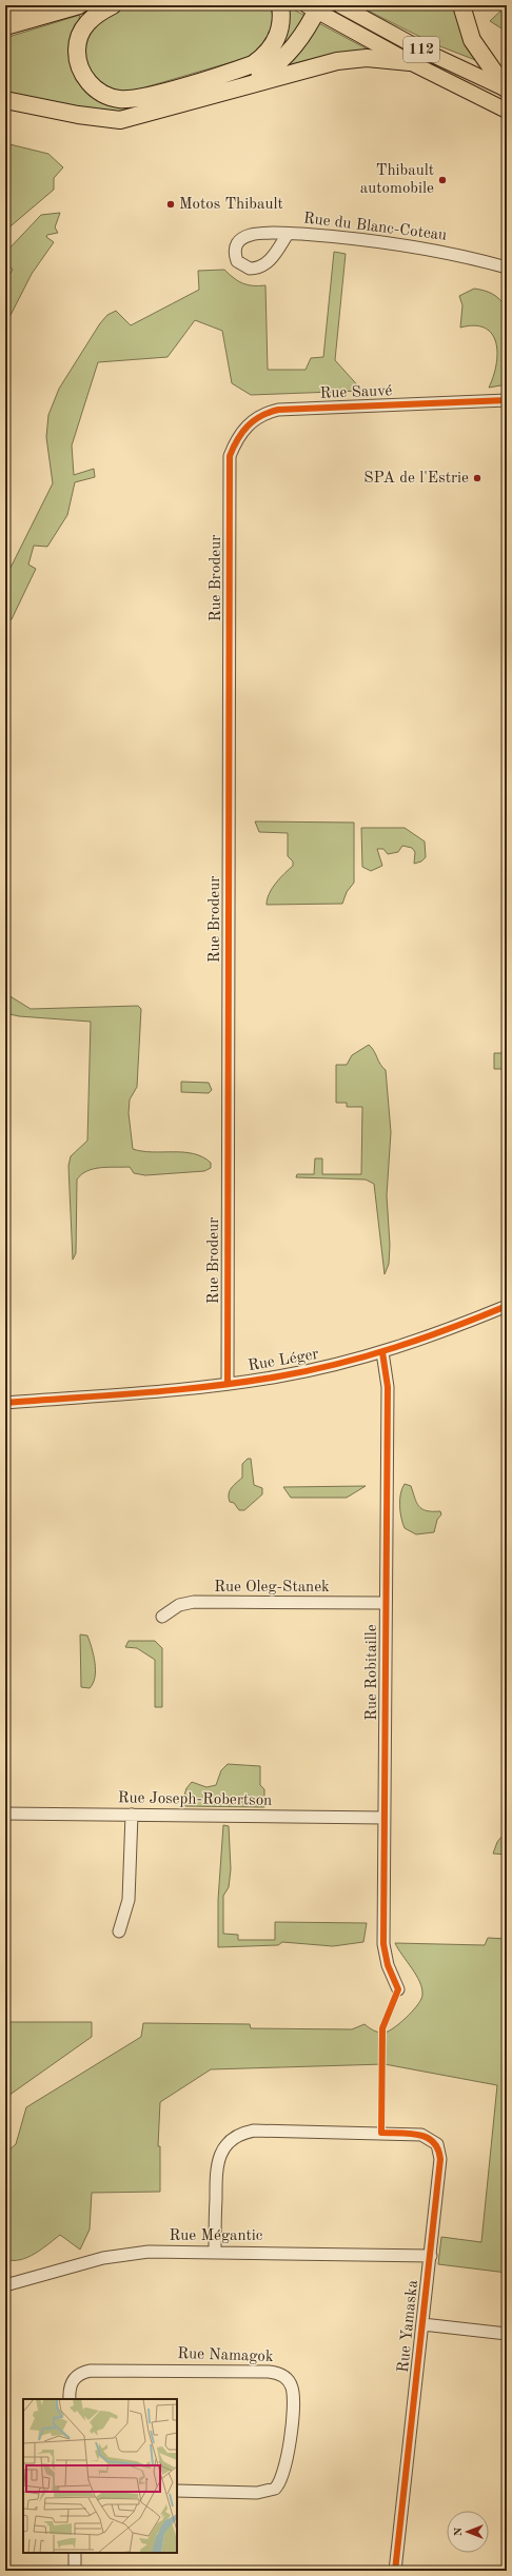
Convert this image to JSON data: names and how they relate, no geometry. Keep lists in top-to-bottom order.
{
  "streets": {
    "main road": ["112"],
    "street": [
      "Rue du Blanc-Coteau",
      "Rue Sauvé",
      "Rue Brodeur",
      "Rue Léger",
      "Rue Oleg-Stanek",
      "Rue Robitaille",
      "Rue Joseph-Robertson",
      "Rue Mégantic",
      "Rue Yamaska",
      "Rue Namagok"
    ]
  },
  "crossings": [
    ["Rue Sauvé", "Rue Brodeur"],
    ["Rue Brodeur", "Rue Léger"],
    ["Rue Léger", "Rue Robitaille"],
    ["Rue Oleg-Stanek", "Rue Robitaille"],
    ["Rue Robitaille", "Rue Joseph-Robertson"],
    ["Rue Mégantic", "Rue Yamaska"]
  ],
  "places": ["Thibault automobile", "Motos Thibault", "SPA de l'Estrie"],
  "north": "left"
}
